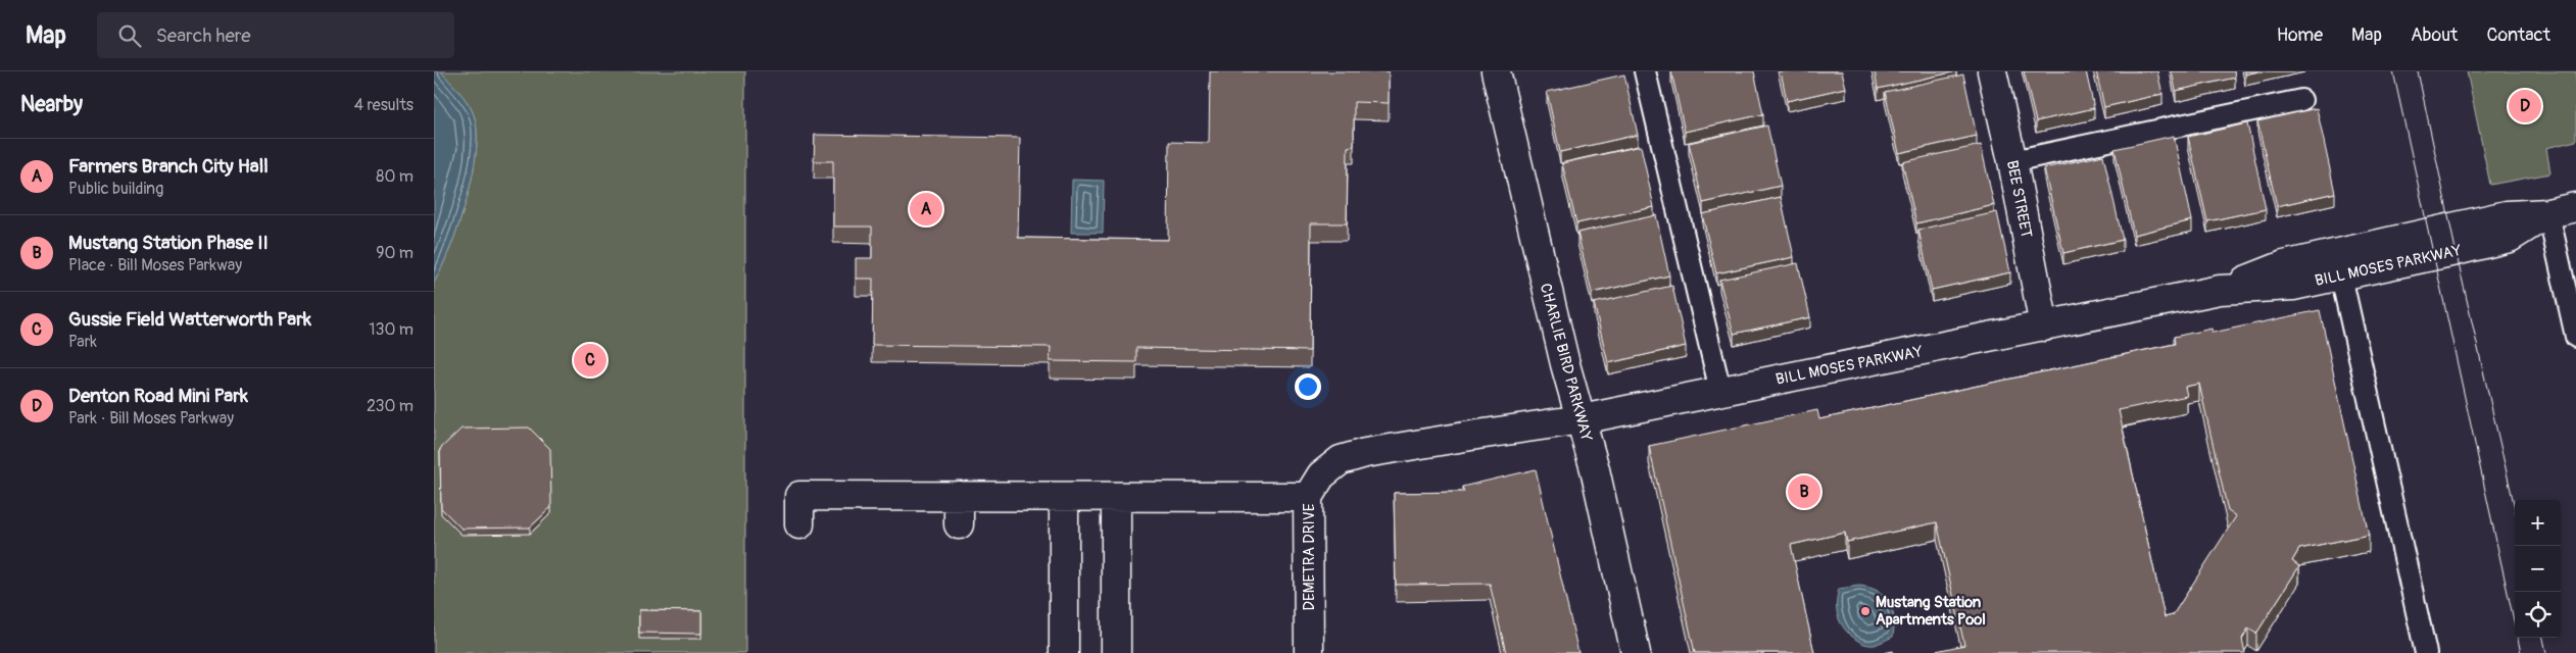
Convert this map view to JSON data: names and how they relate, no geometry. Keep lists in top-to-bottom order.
{
  "streets": {
    "street": [
      "BEE STREET",
      "BILL MOSES PARKWAY",
      "CHARLIE BIRD PARKWAY",
      "DEMETRA DRIVE"
    ]
  },
  "crossings": [
    ["BEE STREET", "BILL MOSES PARKWAY"],
    ["BILL MOSES PARKWAY", "CHARLIE BIRD PARKWAY"],
    ["BILL MOSES PARKWAY", "DEMETRA DRIVE"]
  ],
  "places": ["Mustang Station Apartments Pool"],
  "page": {
    "header": "Map",
    "search": "Search here",
    "nav": [
      "Home",
      "Map",
      "About",
      "Contact"
    ],
    "heading": ["Nearby", "4 results"],
    "pins": [
      "D",
      "A",
      "C",
      "B"
    ],
    "list": [
      {
        "mark": "A",
        "name": "Farmers Branch City Hall",
        "note": "Public building",
        "value": "80 m"
      },
      {
        "mark": "B",
        "name": "Mustang Station Phase II",
        "note": "Place · Bill Moses Parkway",
        "value": "90 m"
      },
      {
        "mark": "C",
        "name": "Gussie Field Watterworth Park",
        "note": "Park",
        "value": "130 m"
      },
      {
        "mark": "D",
        "name": "Denton Road Mini Park",
        "note": "Park · Bill Moses Parkway",
        "value": "230 m"
      }
    ],
    "map_buttons": ["+", "−"]
  }
}
